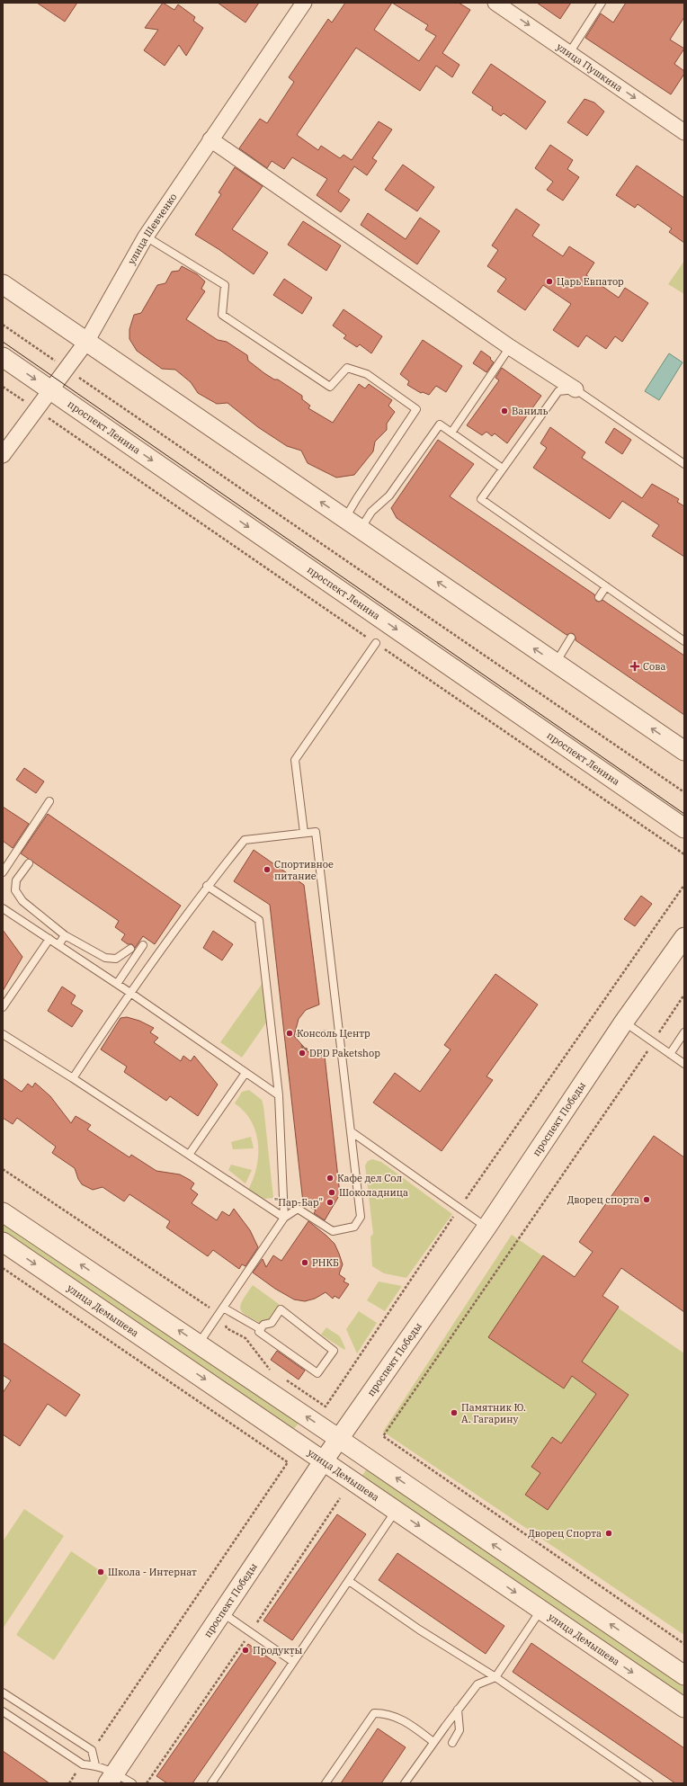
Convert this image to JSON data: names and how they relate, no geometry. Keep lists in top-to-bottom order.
{
  "streets": {
    "street": [
      "улица Пушкина",
      "улица Шевченко",
      "проспект Ленина",
      "проспект Победы",
      "улица Демышева"
    ]
  },
  "crossings": [
    ["улица Шевченко", "проспект Ленина"],
    ["проспект Победы", "улица Демышева"]
  ],
  "one_way": ["улица Пушкина"],
  "places": {
    "other": [
      "Царь Евпатор",
      "Ваниль",
      "Спортивное питание",
      "Консоль Центр",
      "DPD Paketshop",
      "Кафе дел Сол",
      "Шоколадница",
      "Дворец спорта",
      "\"Пар-Бар\"",
      "РНКБ",
      "Памятник Ю. А. Гагарину",
      "Дворец Спорта",
      "Школа - Интернат",
      "Продукты"
    ],
    "health": ["Сова"]
  }
}
